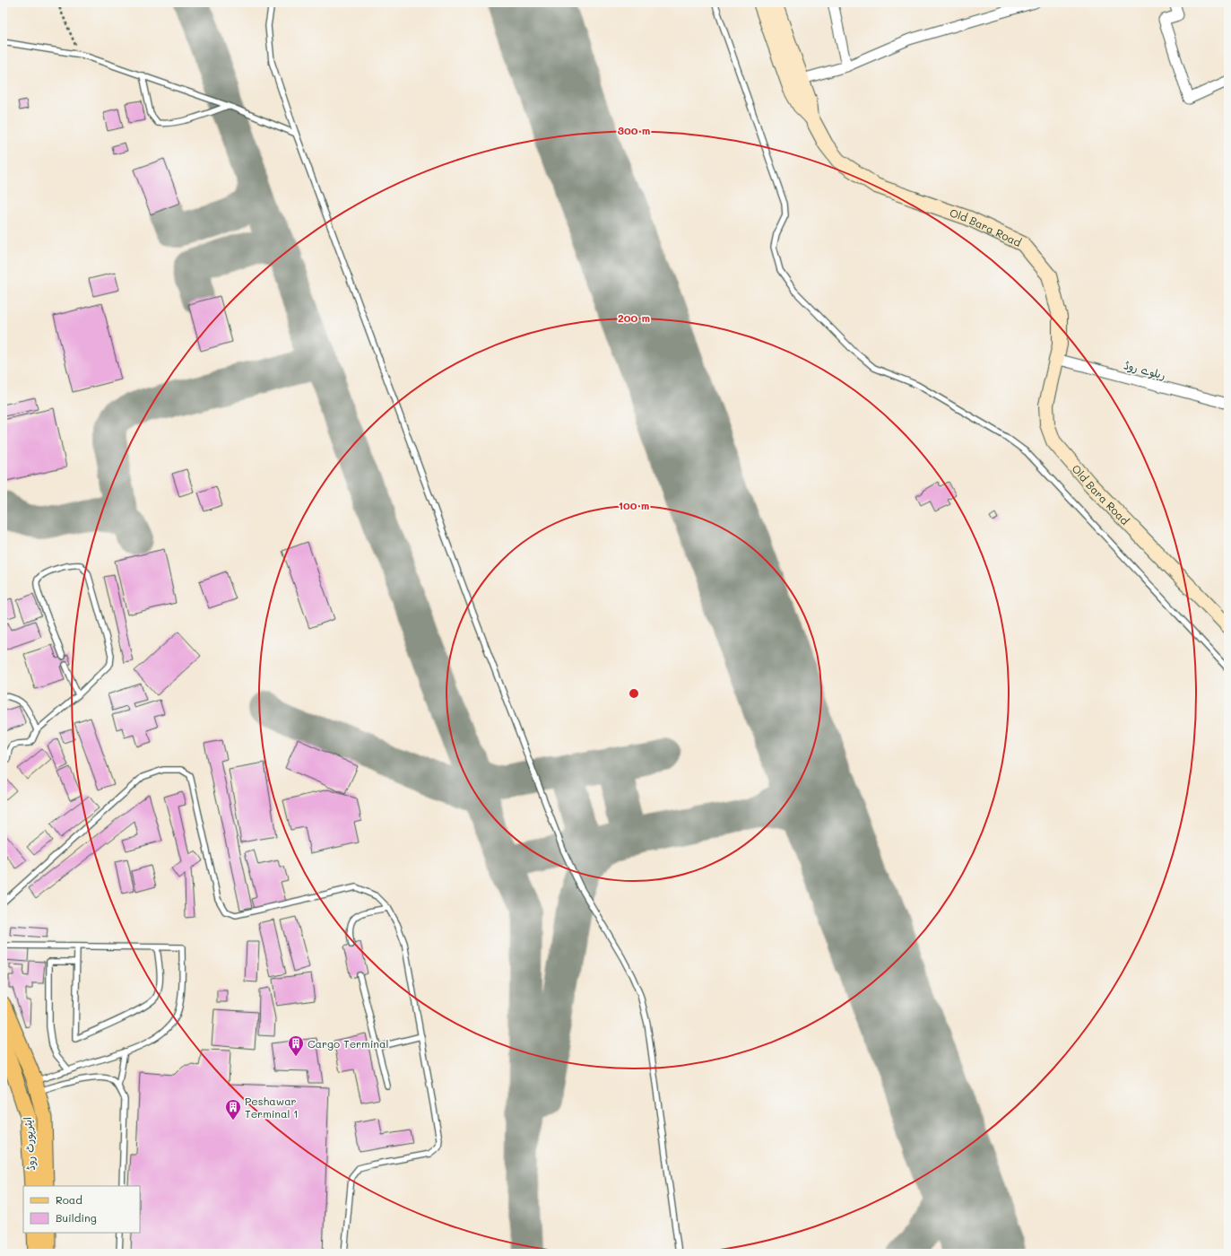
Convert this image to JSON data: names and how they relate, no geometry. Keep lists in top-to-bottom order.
{
  "streets": {
    "main road": ["ایئرپورٹ روڈ"],
    "street": ["Old Bara Road", "ریلوے روڈ"]
  },
  "crossings": [
    ["Old Bara Road", "ریلوے روڈ"]
  ],
  "places": {
    "building": ["Cargo Terminal", "Peshawar Terminal 1"]
  },
  "legend": ["Road", "Building"],
  "rings": ["300 m", "200 m", "100 m"]
}
